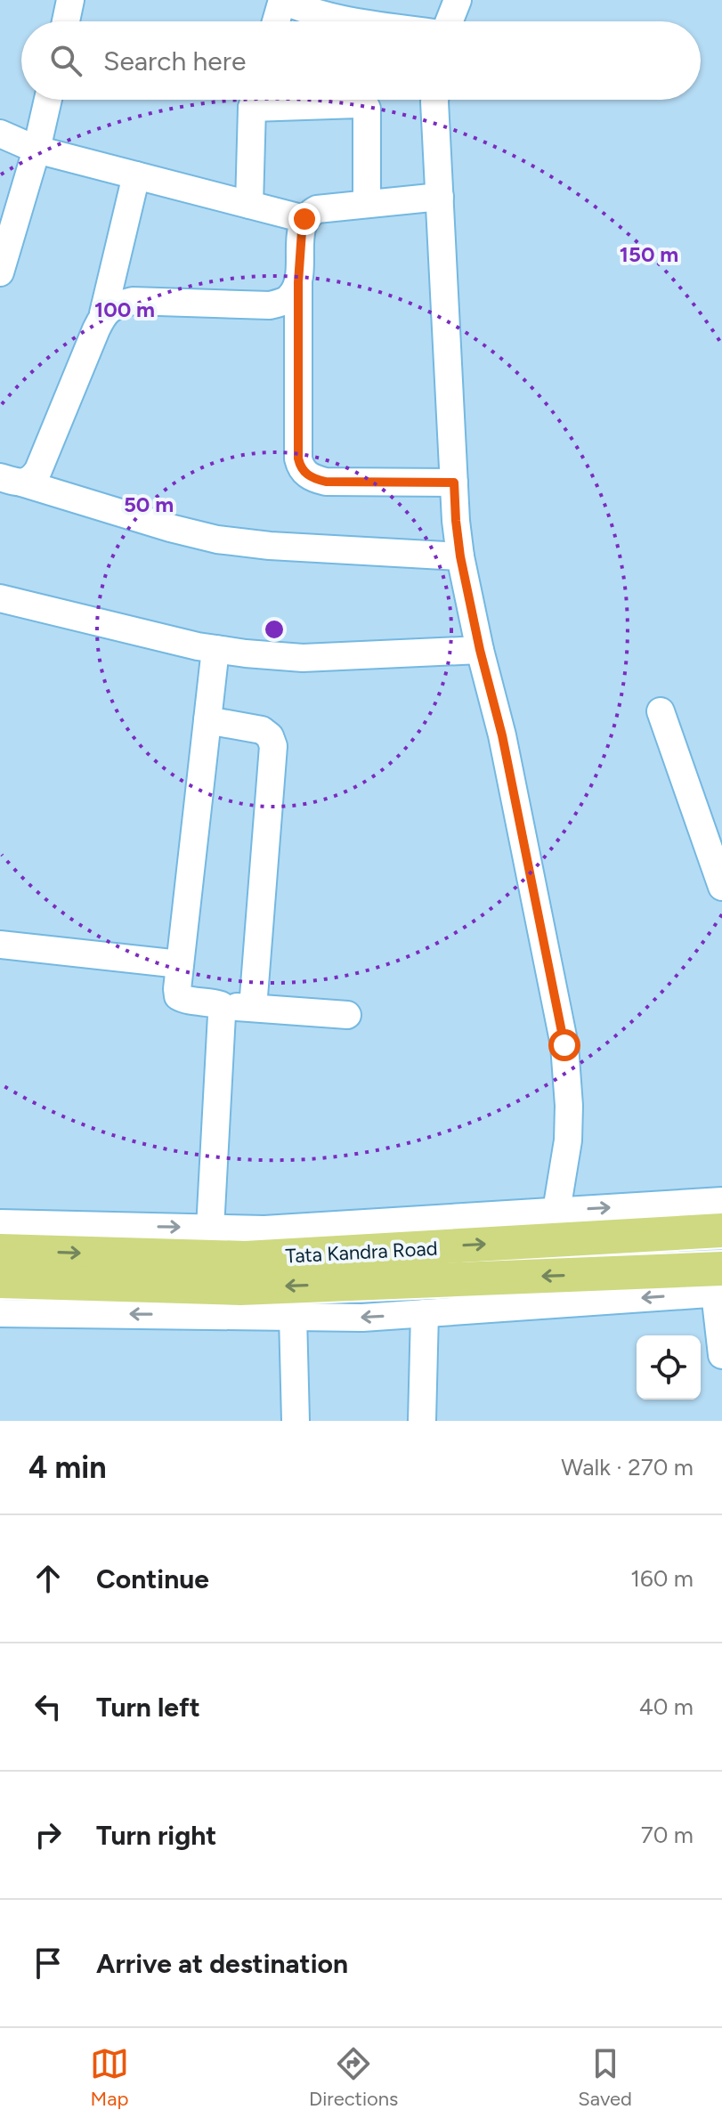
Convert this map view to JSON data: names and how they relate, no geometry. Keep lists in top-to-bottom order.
{
  "streets": {
    "main road": ["Tata Kandra Road"]
  },
  "page": {
    "search": "Search here",
    "heading": ["4 min", "Walk · 270 m"],
    "list": [
      ["Continue", "160 m"],
      ["Turn left", "40 m"],
      ["Turn right", "70 m"],
      "Arrive at destination"
    ],
    "nav": ["Map", "Directions", "Saved"]
  },
  "rings": ["150 m", "100 m", "50 m"]
}
